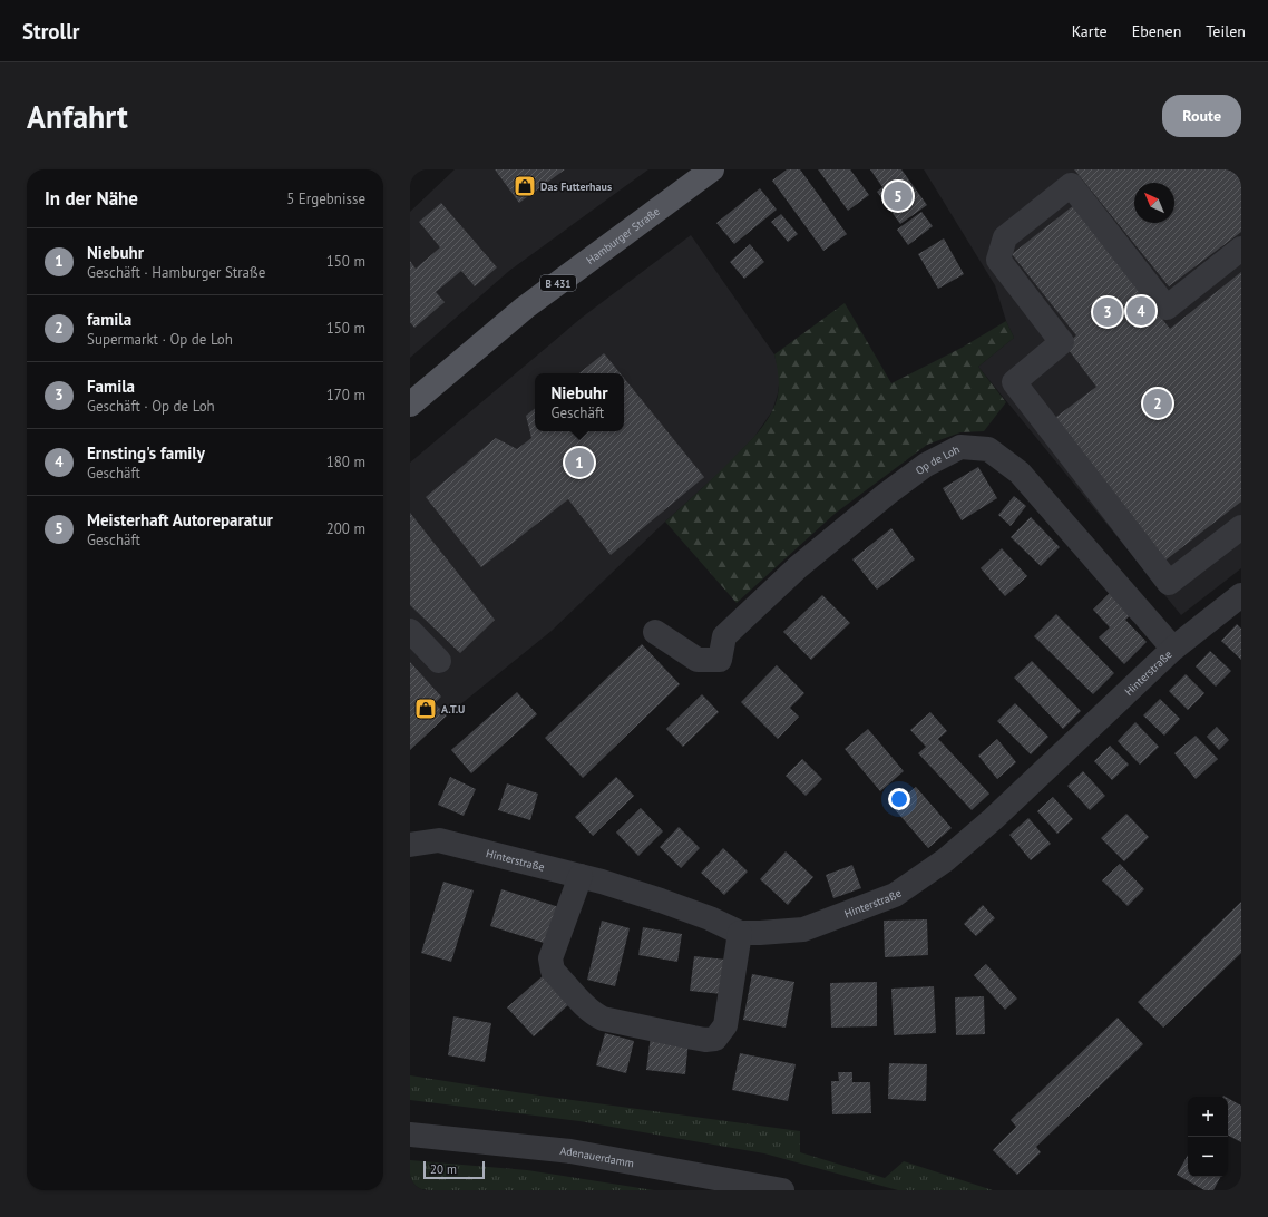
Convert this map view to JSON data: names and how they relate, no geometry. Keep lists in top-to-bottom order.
{
  "streets": {
    "main road": ["Hamburger Straße", "B 431"],
    "street": ["Op de Loh", "Hinterstraße", "Adenauerdamm"]
  },
  "crossings": [
    ["Op de Loh", "Hinterstraße"]
  ],
  "places": {
    "shop": ["Das Futterhaus", "A.T.U"]
  },
  "scale_bar": "20 m",
  "north": "top left",
  "page": {
    "header": "Strollr",
    "nav": ["Karte", "Ebenen", "Teilen"],
    "buttons": "Route",
    "title": "Anfahrt",
    "heading": ["In der Nähe", "5 Ergebnisse"],
    "pins": [
      "5",
      "4",
      "3",
      "2",
      "1"
    ],
    "list": [
      {
        "mark": "1",
        "name": "Niebuhr",
        "note": "Geschäft · Hamburger Straße",
        "value": "150 m"
      },
      {
        "mark": "2",
        "name": "famila",
        "note": "Supermarkt · Op de Loh",
        "value": "150 m"
      },
      {
        "mark": "3",
        "name": "Famila",
        "note": "Geschäft · Op de Loh",
        "value": "170 m"
      },
      {
        "mark": "4",
        "name": "Ernsting's family",
        "note": "Geschäft",
        "value": "180 m"
      },
      {
        "mark": "5",
        "name": "Meisterhaft Autoreparatur",
        "note": "Geschäft",
        "value": "200 m"
      }
    ],
    "popup": ["Niebuhr", "Geschäft"],
    "map_buttons": ["+", "−"],
    "scale": "20 m"
  }
}
